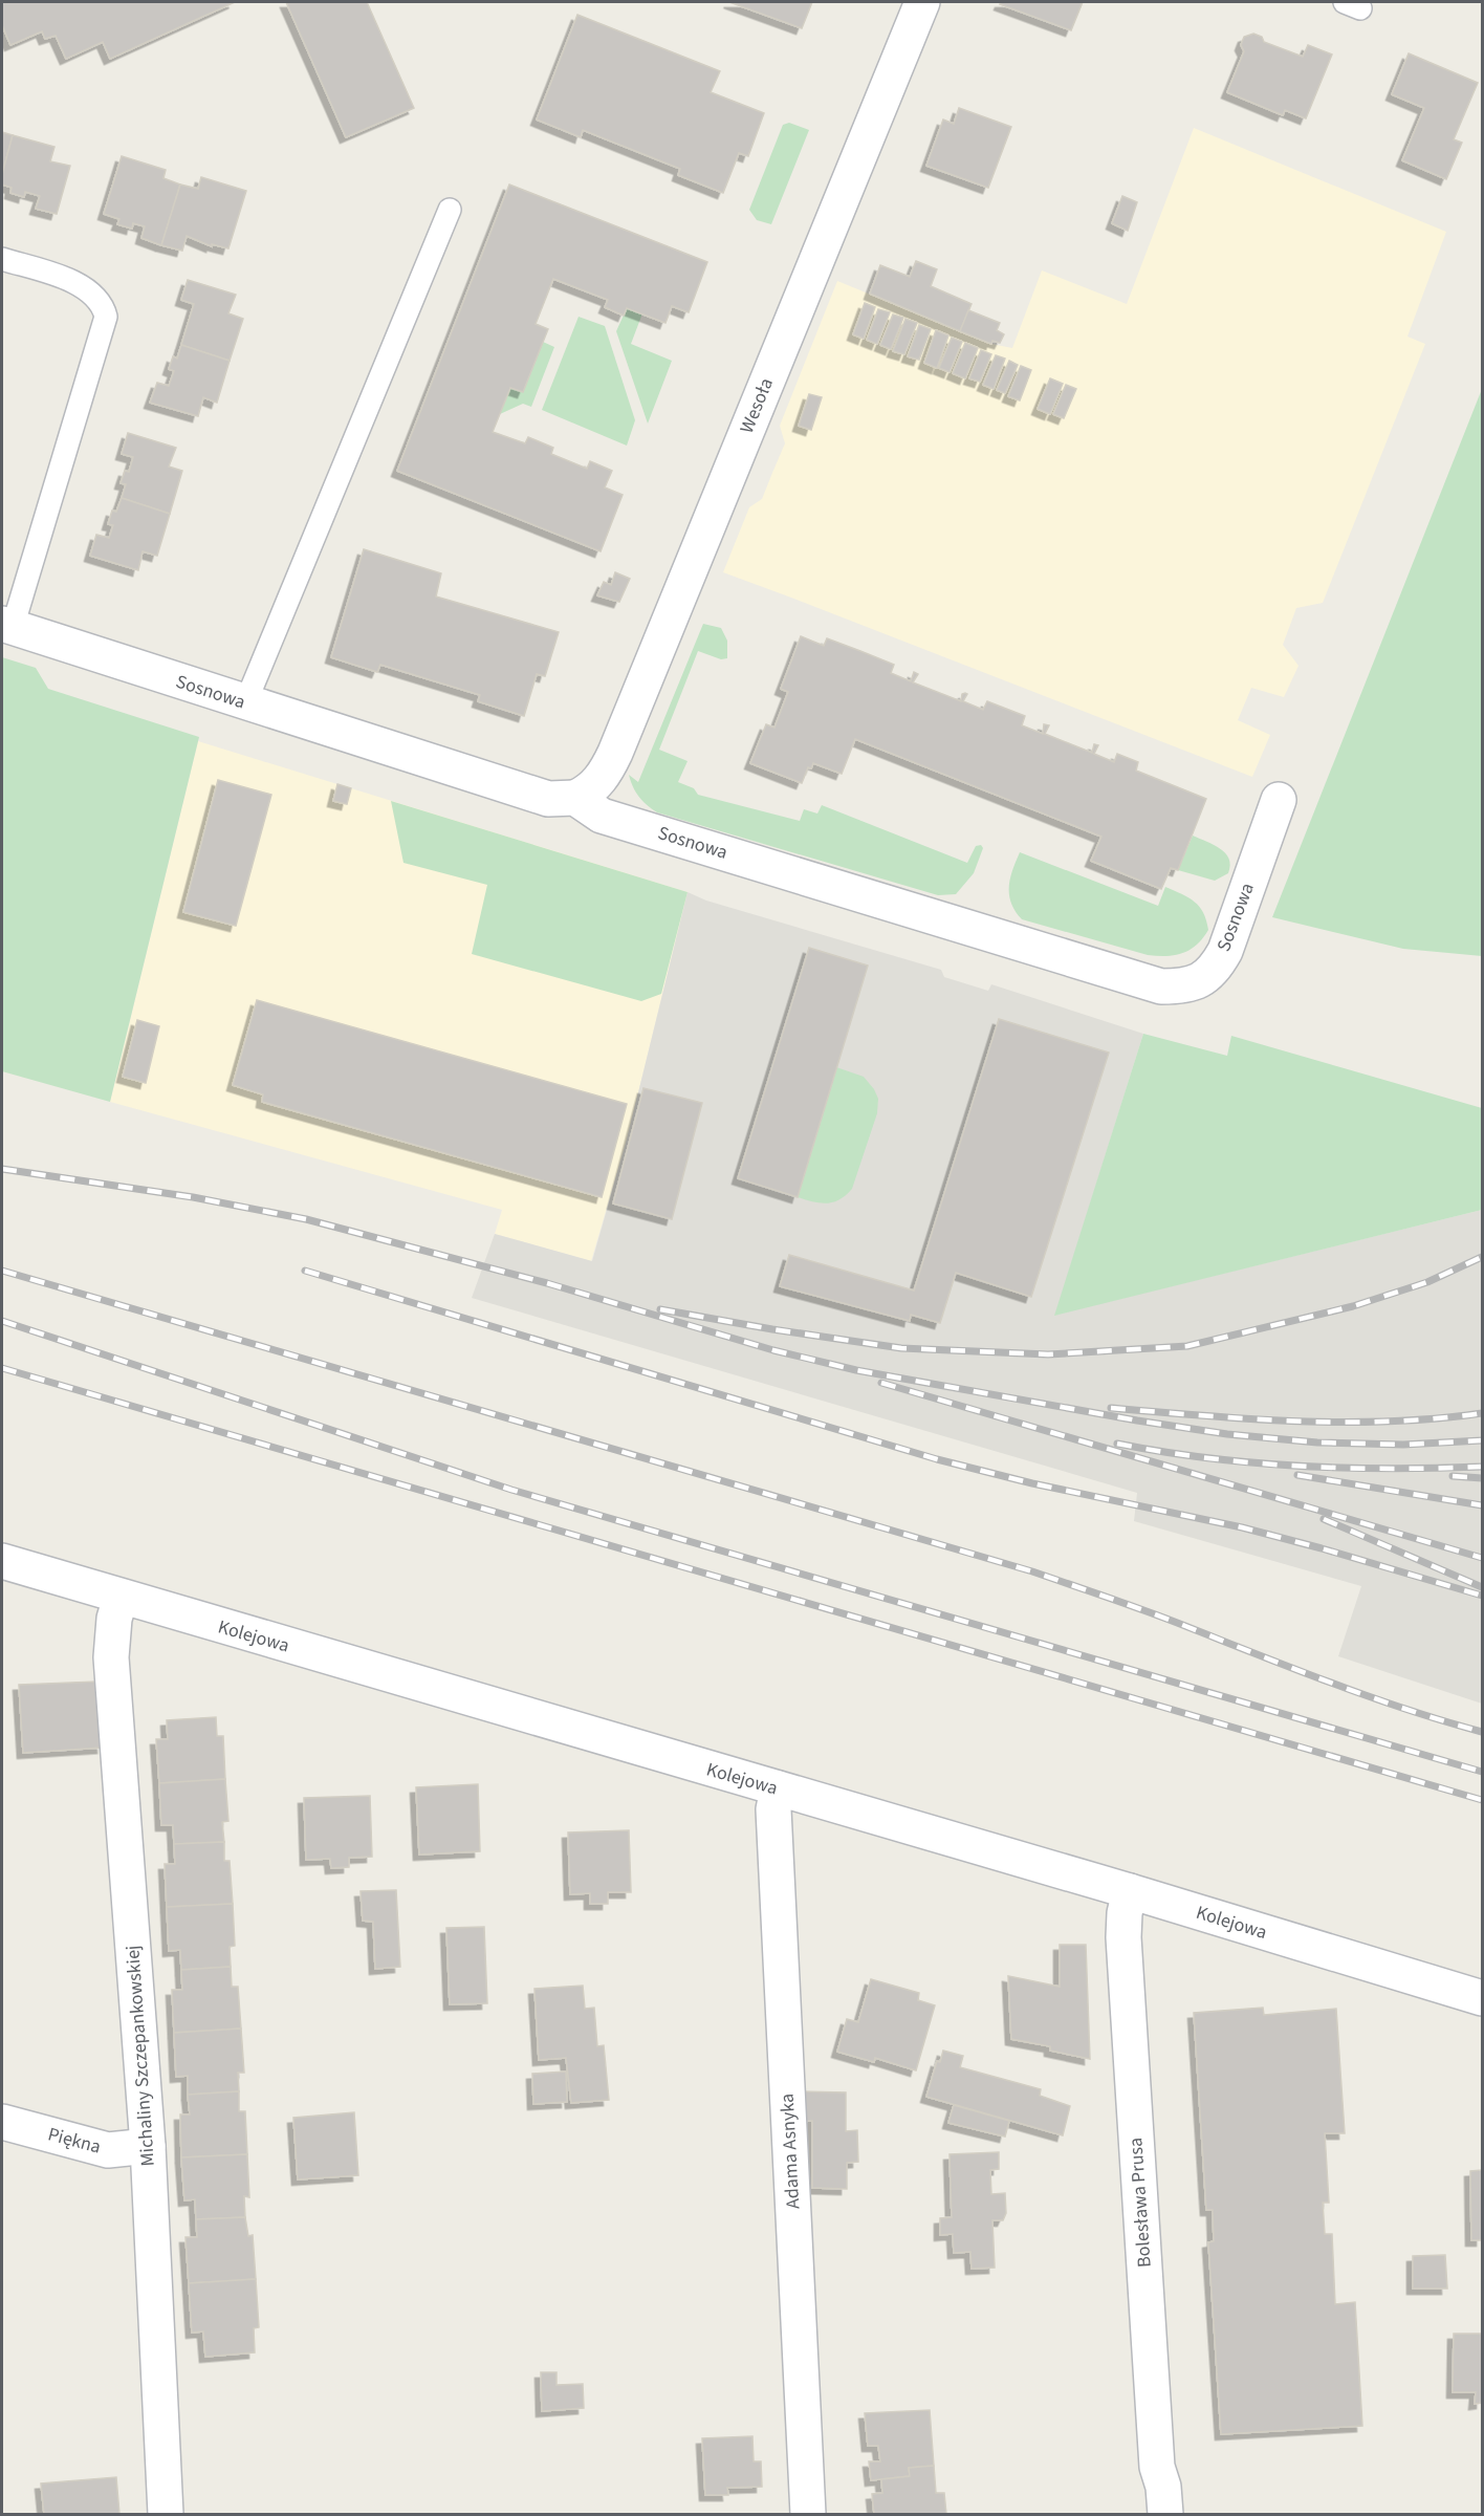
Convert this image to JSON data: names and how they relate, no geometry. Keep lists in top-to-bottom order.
{
  "streets": {
    "street": [
      "Wesoła",
      "Sosnowa",
      "Kolejowa",
      "Michaliny Szczepankowskiej",
      "Piękna",
      "Adama Asnyka",
      "Bolesława Prusa"
    ]
  },
  "crossings": [
    ["Wesoła", "Sosnowa"],
    ["Kolejowa", "Michaliny Szczepankowskiej"],
    ["Kolejowa", "Adama Asnyka"],
    ["Kolejowa", "Bolesława Prusa"],
    ["Michaliny Szczepankowskiej", "Piękna"]
  ]
}
